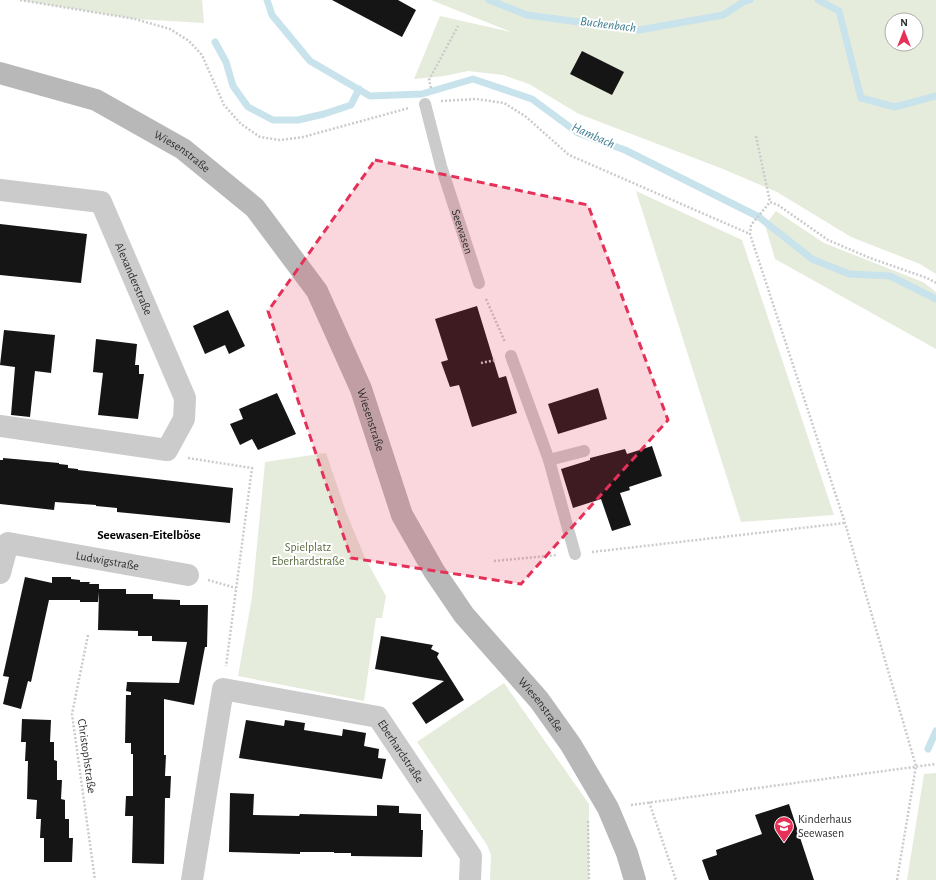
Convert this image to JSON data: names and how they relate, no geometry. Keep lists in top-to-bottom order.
{
  "streets": {
    "street": [
      "Wiesenstraße",
      "Alexanderstraße",
      "Ludwigstraße",
      "Eberhardstraße"
    ],
    "lane": ["Seewasen"],
    "path": ["Christophstraße"]
  },
  "districts": ["Seewasen-Eitelböse"],
  "water": ["Buchenbach", "Hambach"],
  "parks": ["Spielplatz Eberhardstraße"],
  "places": {
    "school or university": ["Kinderhaus Seewasen"]
  },
  "north": "top"
}
